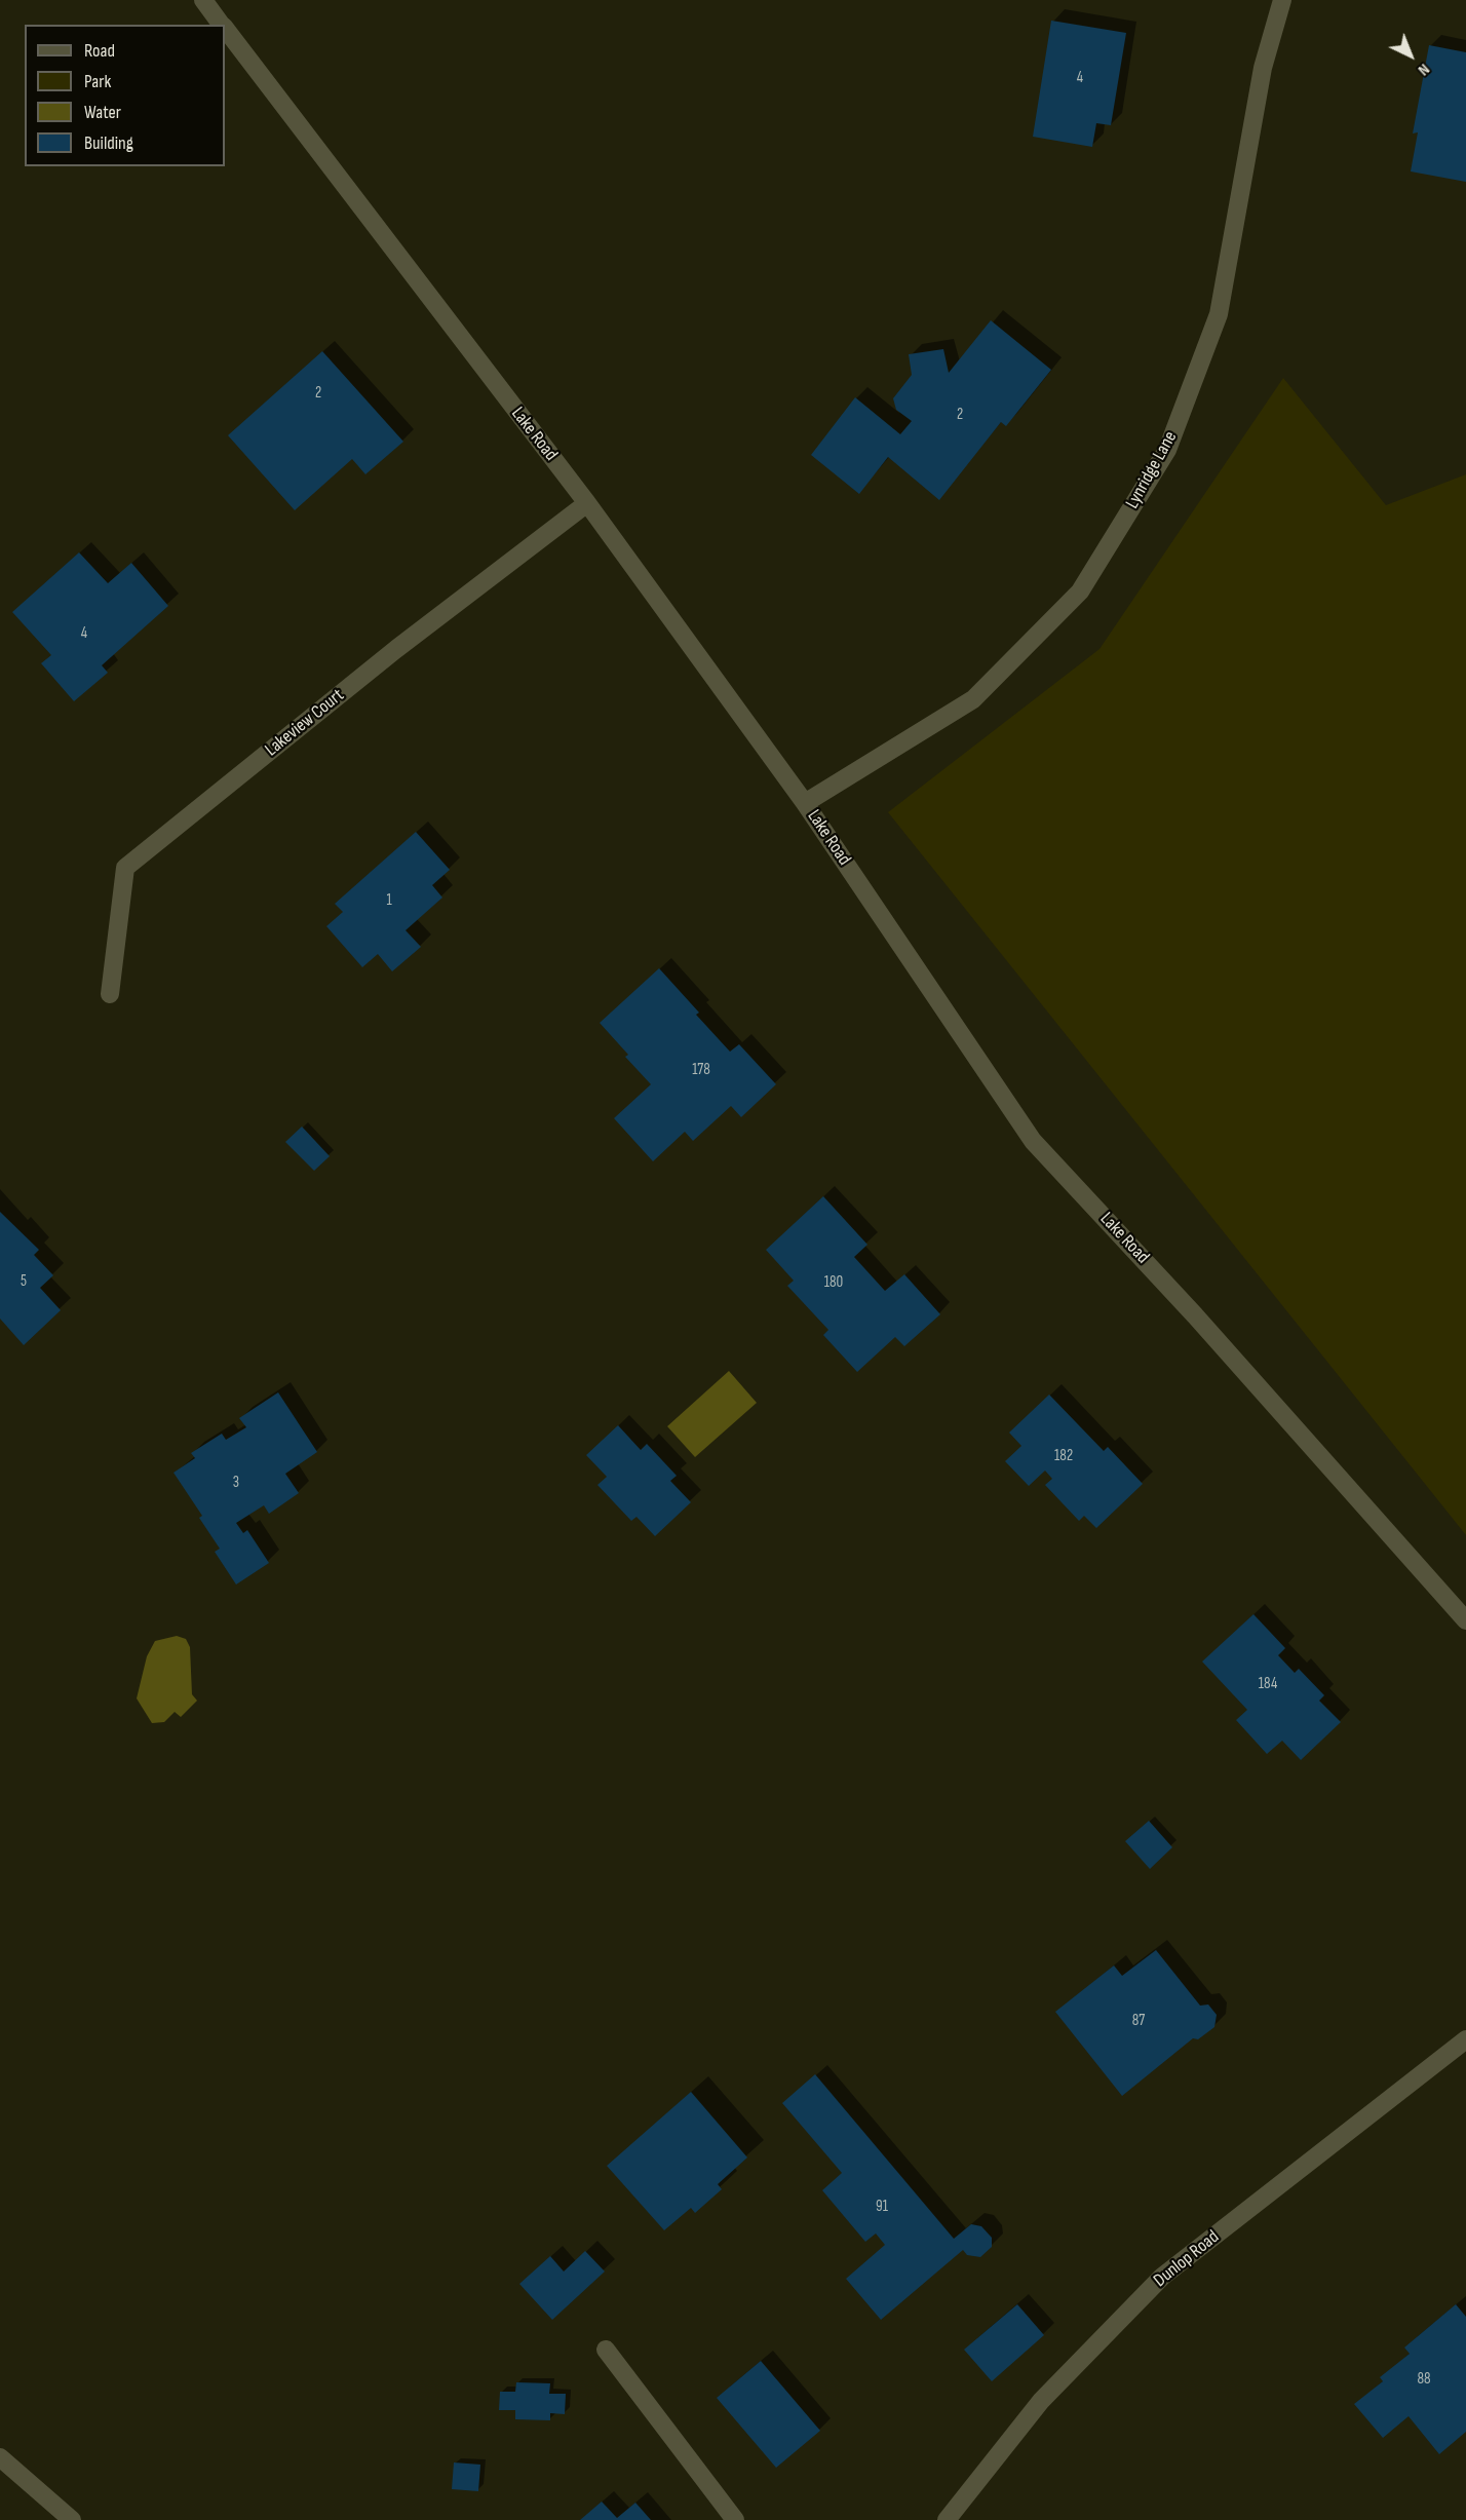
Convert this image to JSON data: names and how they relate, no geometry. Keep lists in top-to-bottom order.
{
  "streets": {
    "street": [
      "Lake Road",
      "Lynridge Lane",
      "Lakeview Court",
      "Dunlop Road"
    ]
  },
  "crossings": [
    ["Lake Road", "Lynridge Lane"],
    ["Lake Road", "Lakeview Court"]
  ],
  "house_numbers": [
    "4",
    "2",
    "2",
    "4",
    "1",
    "178",
    "5",
    "180",
    "182",
    "3",
    "184",
    "87",
    "91",
    "88"
  ],
  "legend": [
    "Road",
    "Park",
    "Water",
    "Building"
  ],
  "north": "bottom right"
}
